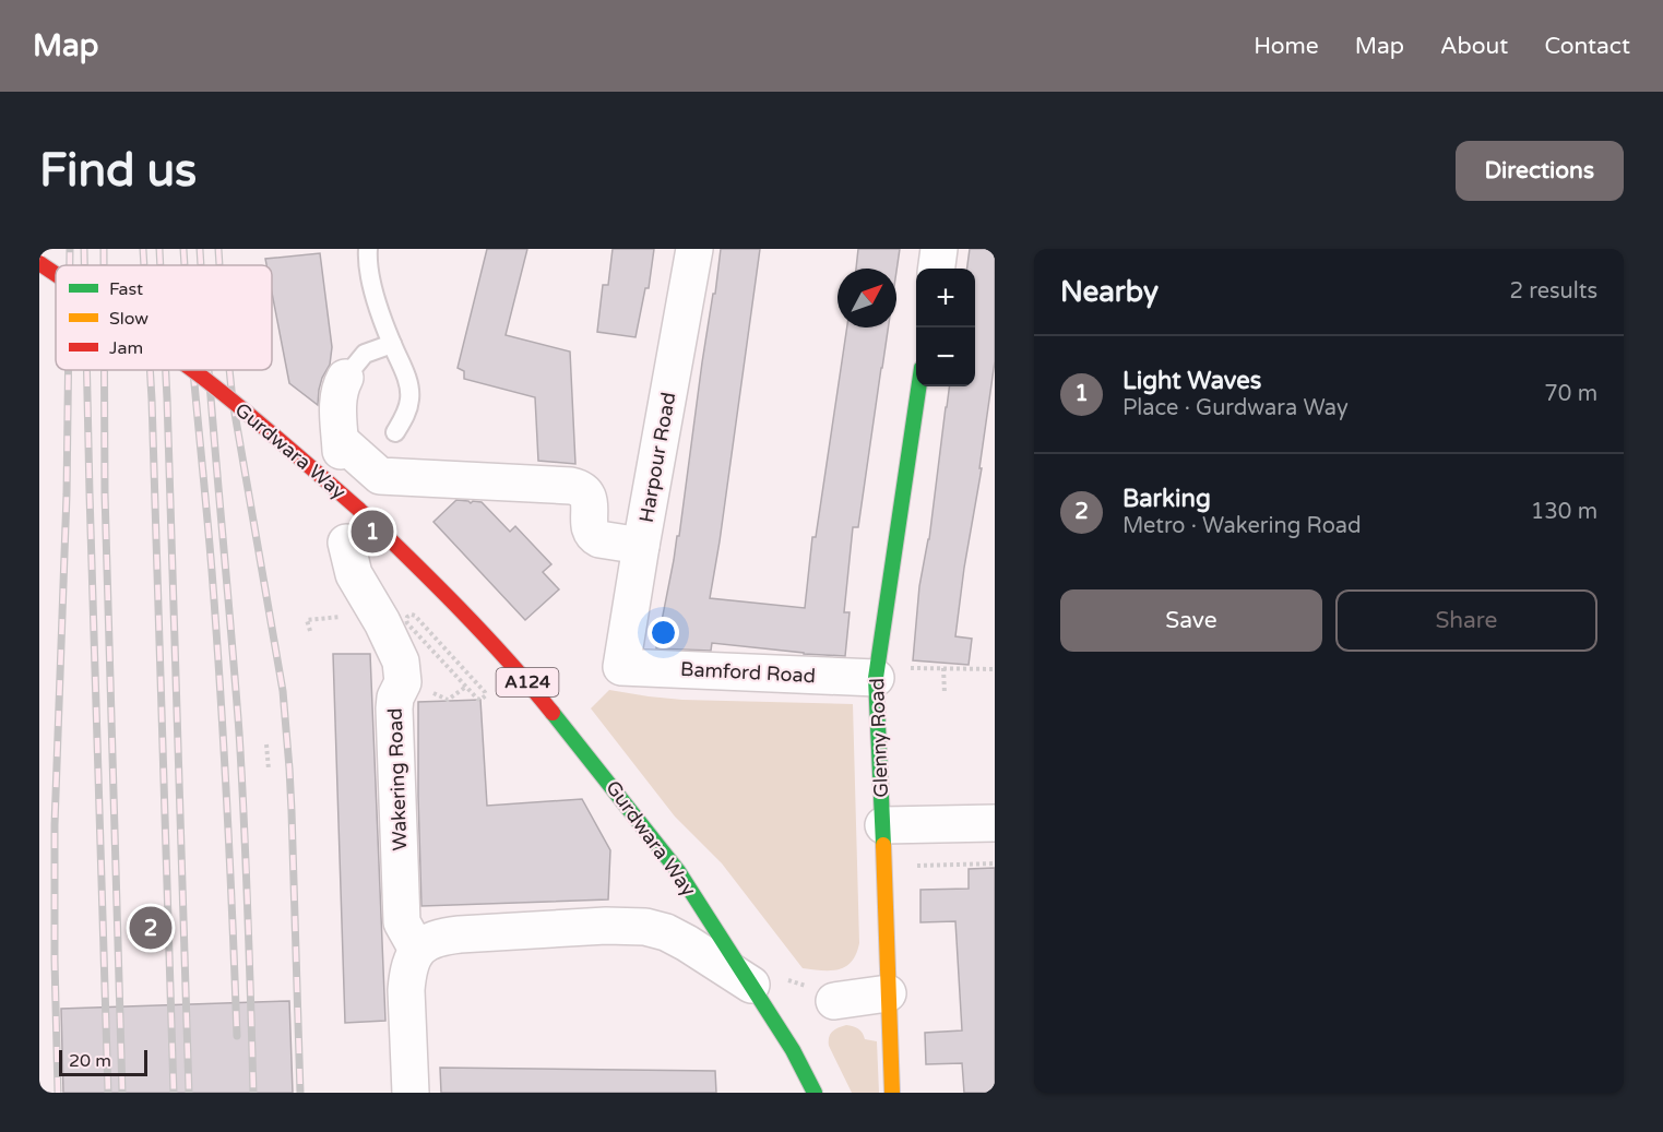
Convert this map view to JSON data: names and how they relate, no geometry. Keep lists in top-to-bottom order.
{
  "streets": {
    "main road": ["Gurdwara Way", "A124", "Glenny Road"],
    "street": ["Harpour Road", "Bamford Road", "Wakering Road"]
  },
  "crossings": [
    ["Gurdwara Way", "Wakering Road"],
    ["Harpour Road", "Bamford Road"],
    ["Bamford Road", "Glenny Road"]
  ],
  "legend": ["Fast", "Slow", "Jam"],
  "scale_bar": "20 m",
  "north": "top right",
  "page": {
    "header": "Map",
    "nav": [
      "Home",
      "Map",
      "About",
      "Contact"
    ],
    "buttons": [
      "Directions",
      ["Save", "Share"]
    ],
    "title": "Find us",
    "heading": ["Nearby", "2 results"],
    "map_buttons": ["+", "−"],
    "list": [
      {
        "mark": "1",
        "name": "Light Waves",
        "note": "Place · Gurdwara Way",
        "value": "70 m"
      },
      {
        "mark": "2",
        "name": "Barking",
        "note": "Metro · Wakering Road",
        "value": "130 m"
      }
    ],
    "pins": ["1", "2"],
    "scale": "20 m"
  }
}
